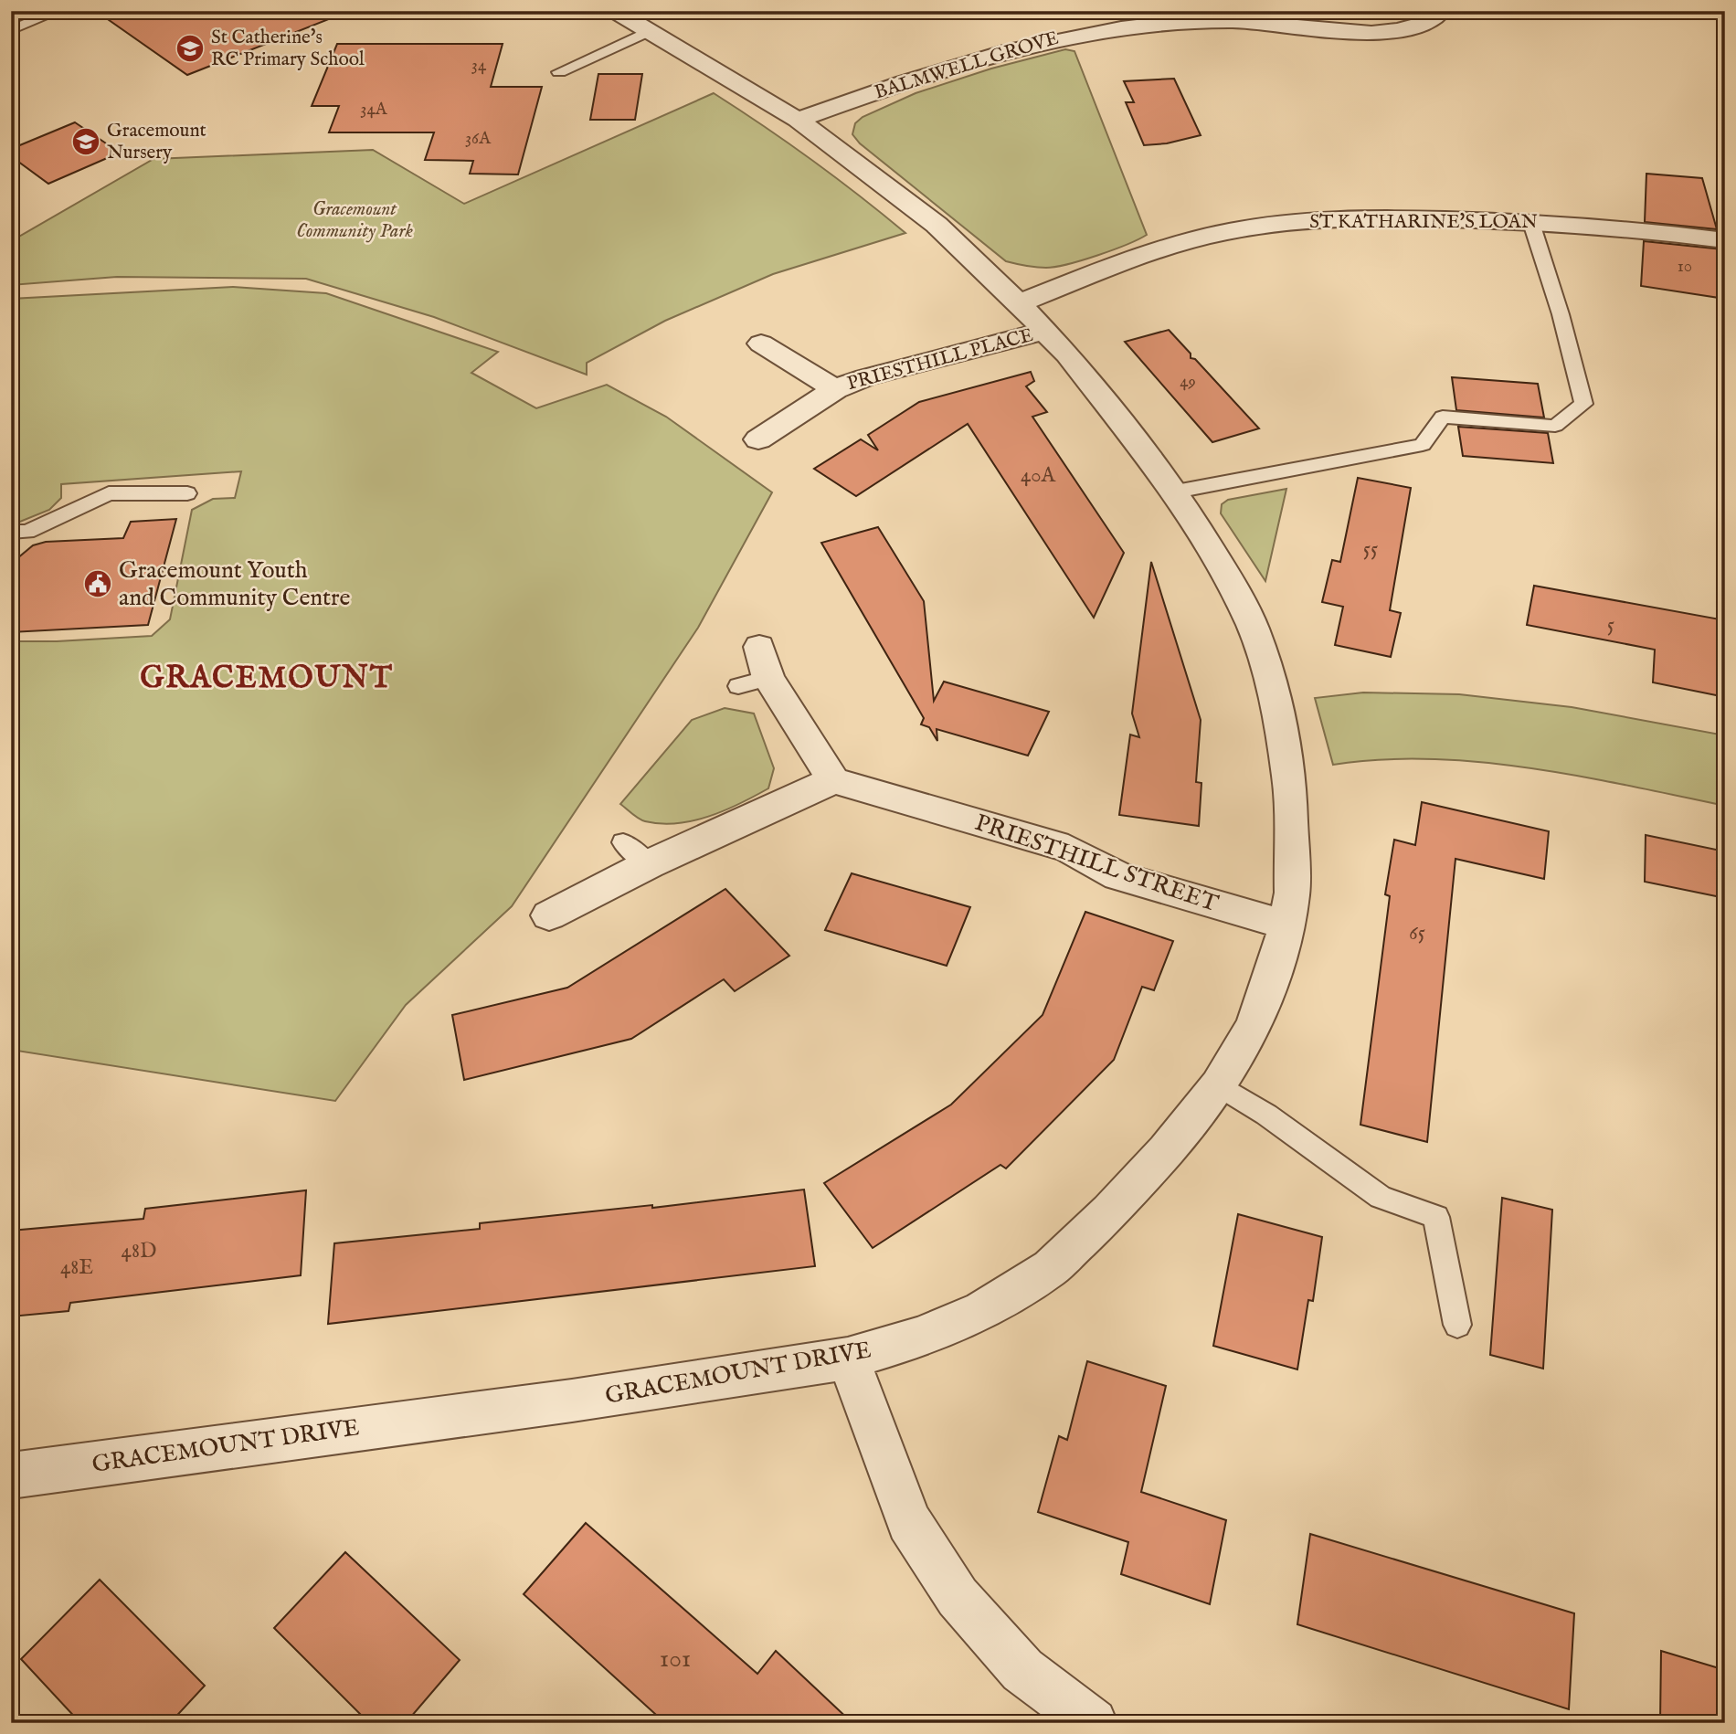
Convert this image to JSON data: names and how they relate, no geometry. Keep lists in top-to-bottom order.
{
  "streets": {
    "street": [
      "BALMWELL GROVE",
      "ST KATHARINE'S LOAN",
      "PRIESTHILL PLACE",
      "PRIESTHILL STREET",
      "GRACEMOUNT DRIVE"
    ]
  },
  "crossings": [
    ["BALMWELL GROVE", "GRACEMOUNT DRIVE"],
    ["ST KATHARINE'S LOAN", "GRACEMOUNT DRIVE"],
    ["PRIESTHILL PLACE", "GRACEMOUNT DRIVE"],
    ["PRIESTHILL STREET", "GRACEMOUNT DRIVE"]
  ],
  "districts": ["GRACEMOUNT"],
  "parks": ["Gracemount Community Park"],
  "places": {
    "school or university": ["St Catherine's RC Primary School", "Gracemount Nursery"],
    "public building": ["Gracemount Youth and Community Centre"]
  },
  "house_numbers": [
    "34",
    "34A",
    "36A",
    "10",
    "49",
    "40A",
    "55",
    "5",
    "65",
    "48D",
    "48E",
    "101"
  ]
}
